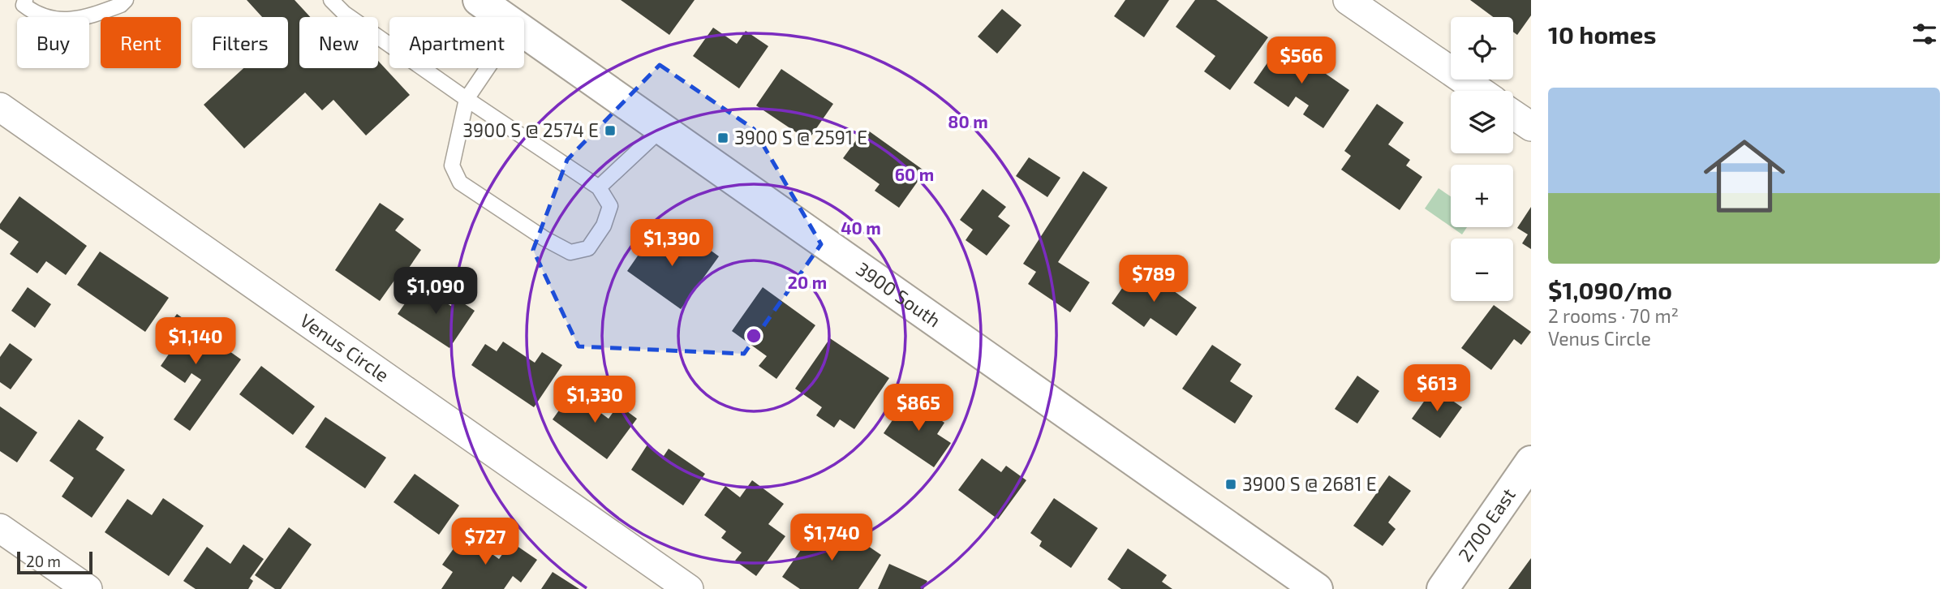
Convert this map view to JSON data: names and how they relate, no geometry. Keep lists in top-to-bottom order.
{
  "streets": {
    "main road": ["3900 South", "2700 East"],
    "street": ["Venus Circle"]
  },
  "places": {
    "transit": ["3900 S @ 2574 E", "3900 S @ 2591 E", "3900 S @ 2681 E"]
  },
  "scale_bar": "20 m",
  "page": {
    "heading": "10 homes",
    "map_buttons": ["+", "−"],
    "chip": [
      "Buy",
      "Rent",
      "Filters",
      "New",
      "Apartment"
    ],
    "price": [
      "$566",
      "$1,390",
      "$789",
      "$1,090",
      "$1,140",
      "$613",
      "$1,330",
      "$865",
      "$1,740",
      "$727"
    ],
    "list": [
      {
        "name": "$1,090/mo",
        "note": "2 rooms · 70 m² · Venus Circle"
      }
    ],
    "scale": "20 m"
  },
  "rings": [
    "80 m",
    "60 m",
    "40 m",
    "20 m"
  ]
}
